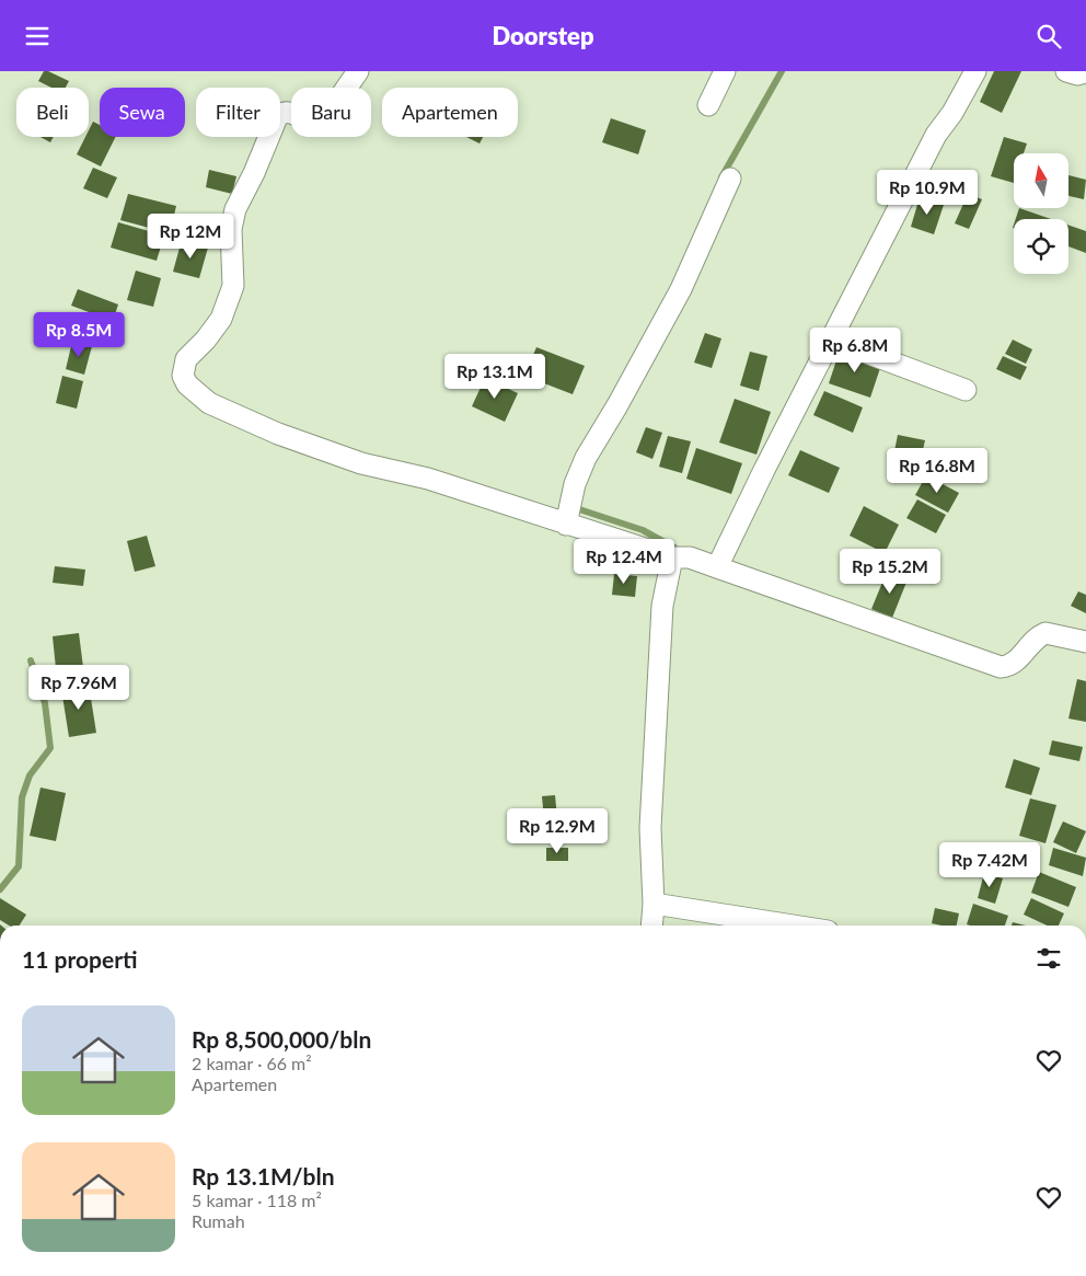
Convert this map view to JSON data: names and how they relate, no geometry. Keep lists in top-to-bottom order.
{
  "north": "top",
  "page": {
    "header": "Doorstep",
    "chip": [
      "Beli",
      "Sewa",
      "Filter",
      "Baru",
      "Apartemen"
    ],
    "price": [
      "Rp 10.9M",
      "Rp 12M",
      "Rp 8.5M",
      "Rp 6.8M",
      "Rp 13.1M",
      "Rp 16.8M",
      "Rp 12.4M",
      "Rp 15.2M",
      "Rp 7.96M",
      "Rp 12.9M",
      "Rp 7.42M"
    ],
    "heading": "11 properti",
    "list": [
      {
        "name": "Rp 8,500,000/bln",
        "note": "2 kamar · 66 m² · Apartemen"
      },
      {
        "name": "Rp 13.1M/bln",
        "note": "5 kamar · 118 m² · Rumah"
      }
    ]
  }
}
